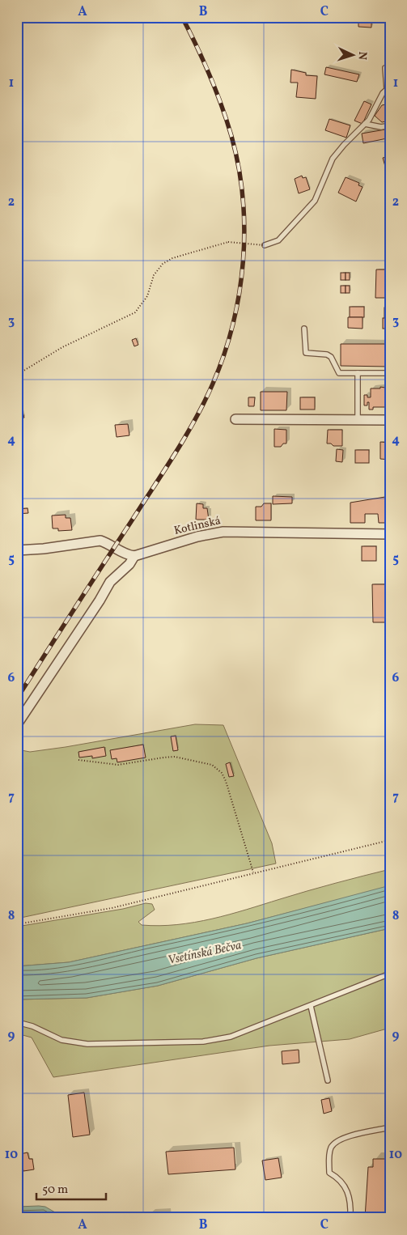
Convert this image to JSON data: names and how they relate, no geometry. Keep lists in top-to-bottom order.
{
  "streets": {
    "street": ["Kotlinská"]
  },
  "water": ["Vsetínská Bečva"],
  "scale_bar": "50 m",
  "north": "right",
  "grid": {
    "columns": ["A", "B", "C"],
    "rows": [
      "1",
      "2",
      "3",
      "4",
      "5",
      "6",
      "7",
      "8",
      "9",
      "10"
    ]
  }
}
